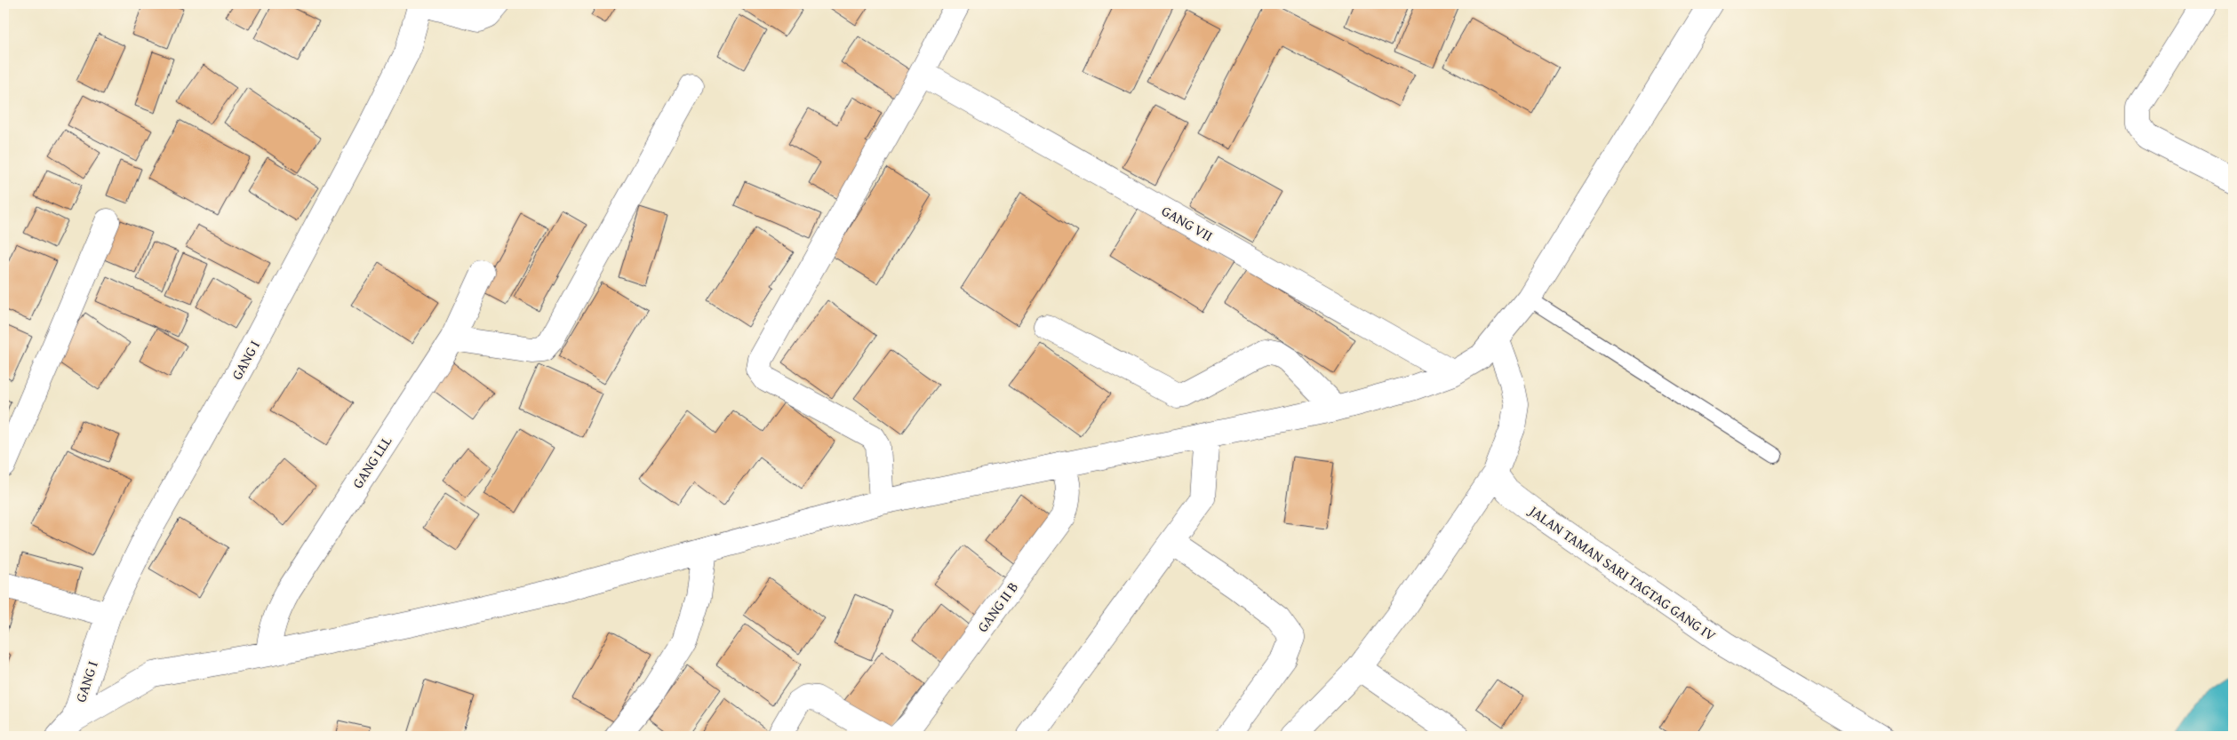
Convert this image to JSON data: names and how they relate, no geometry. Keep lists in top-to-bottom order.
{
  "streets": {
    "street": [
      "GANG VII",
      "GANG I",
      "GANG LLL",
      "JALAN TAMAN SARI TAGTAG GANG IV",
      "GANG II B"
    ]
  }
}
